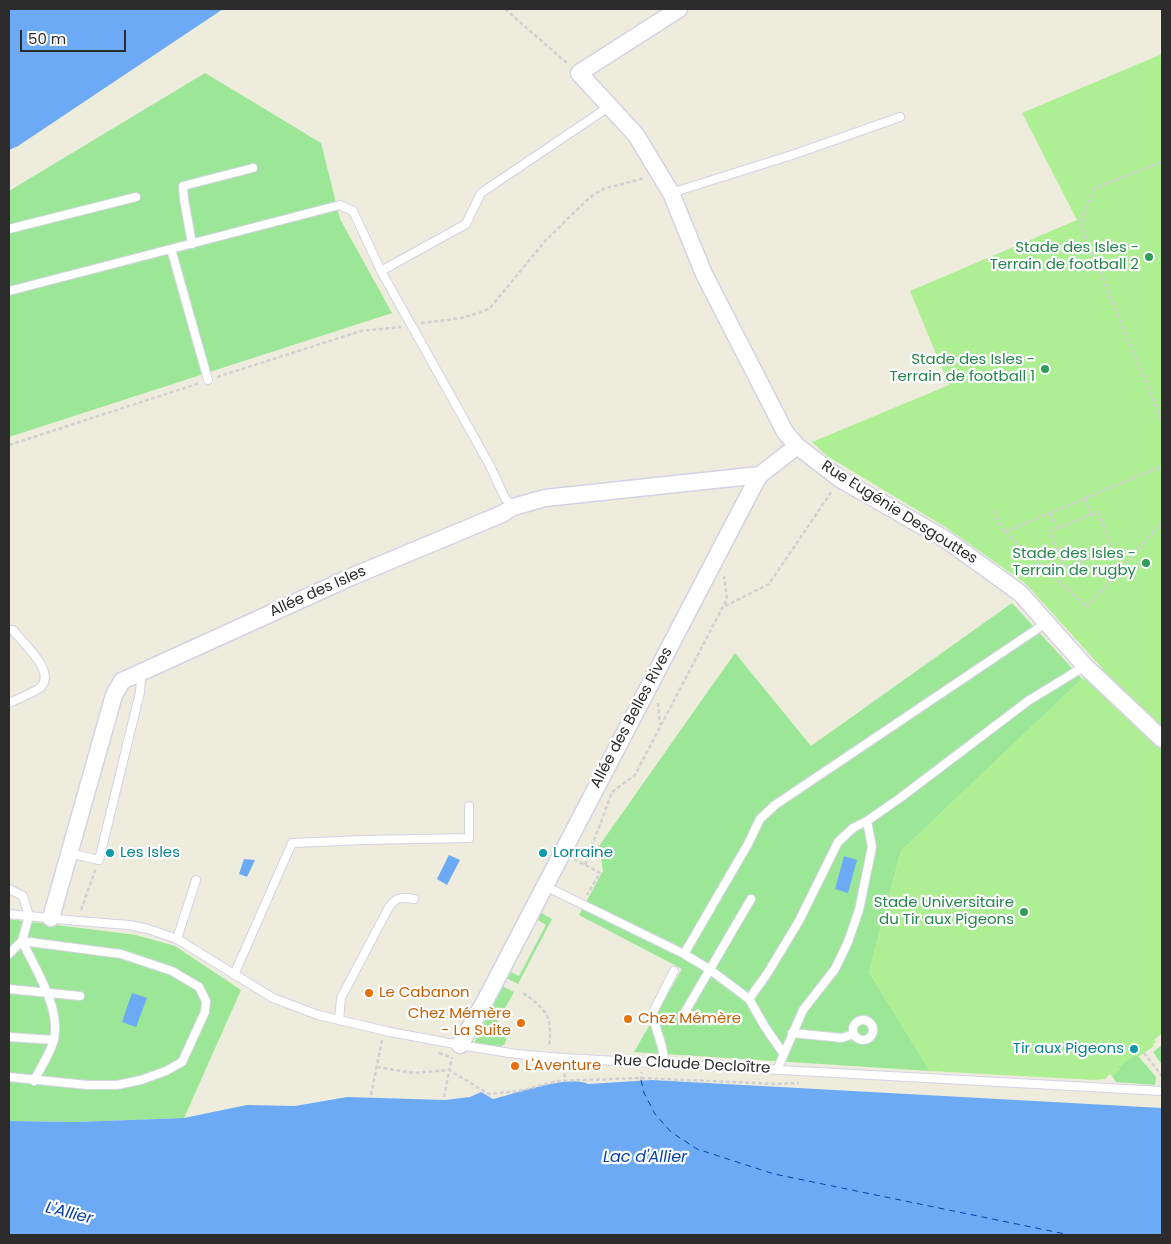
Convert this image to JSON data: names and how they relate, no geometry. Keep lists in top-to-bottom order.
{
  "streets": {
    "street": ["Rue Eugénie Desgouttes", "Allée des Isles", "Allée des Belles Rives"],
    "lane": ["Rue Claude Decloître"]
  },
  "crossings": [
    ["Rue Eugénie Desgouttes", "Allée des Belles Rives"],
    ["Allée des Isles", "Allée des Belles Rives"],
    ["Allée des Isles", "Rue Claude Decloître"],
    ["Allée des Belles Rives", "Rue Claude Decloître"]
  ],
  "water": ["Lac d'Allier", "L'Allier"],
  "places": [
    "Stade des Isles - Terrain de football 2",
    "Stade des Isles - Terrain de football 1",
    "Stade des Isles - Terrain de rugby",
    "Les Isles",
    "Lorraine",
    "Stade Universitaire du Tir aux Pigeons",
    "Le Cabanon",
    "Chez Mémère",
    "Chez Mémère - La Suite",
    "Tir aux Pigeons",
    "L'Aventure"
  ],
  "scale_bar": "50 m"
}
